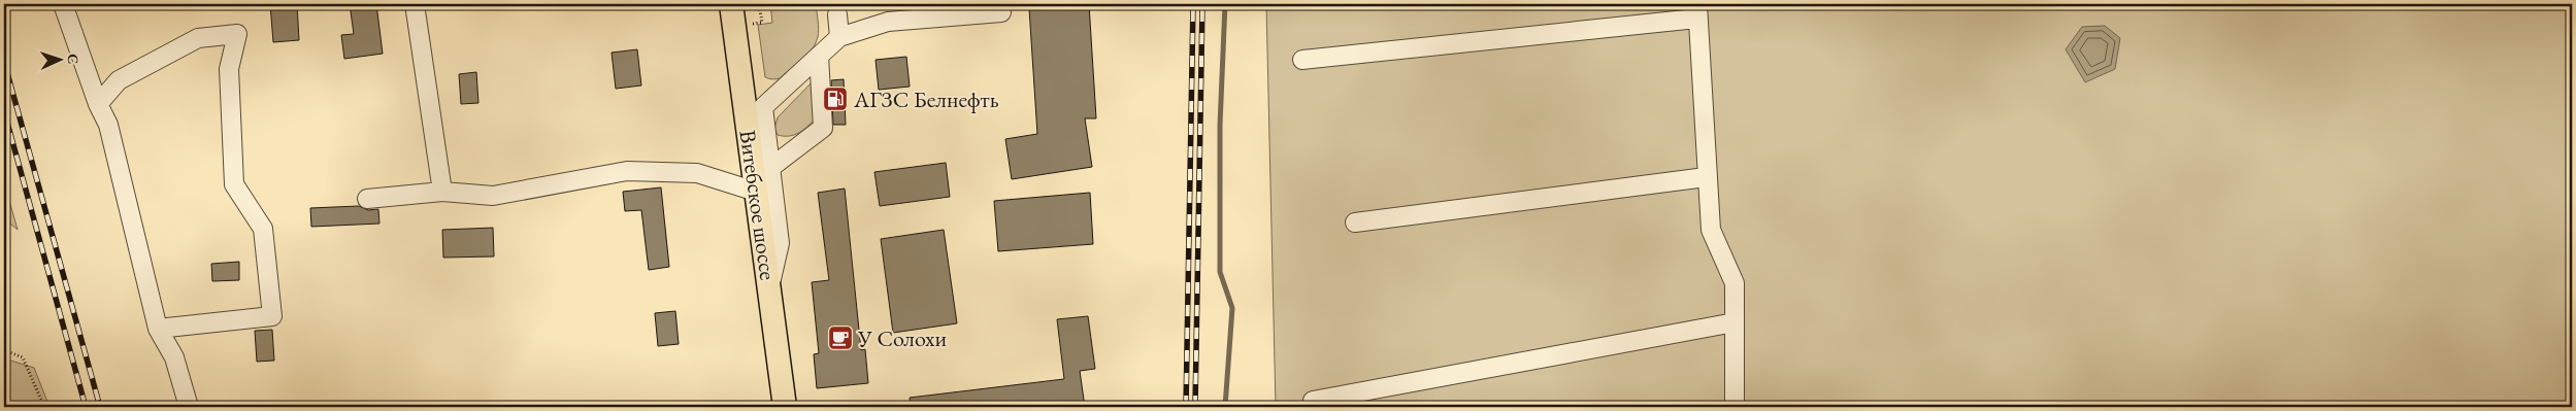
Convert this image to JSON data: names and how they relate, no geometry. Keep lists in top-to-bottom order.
{
  "streets": {
    "main road": ["Витебское шоссе"]
  },
  "places": {
    "fuel station": ["АГЗС Белнефть"],
    "cafe": ["У Солохи"]
  },
  "north": "right"
}
